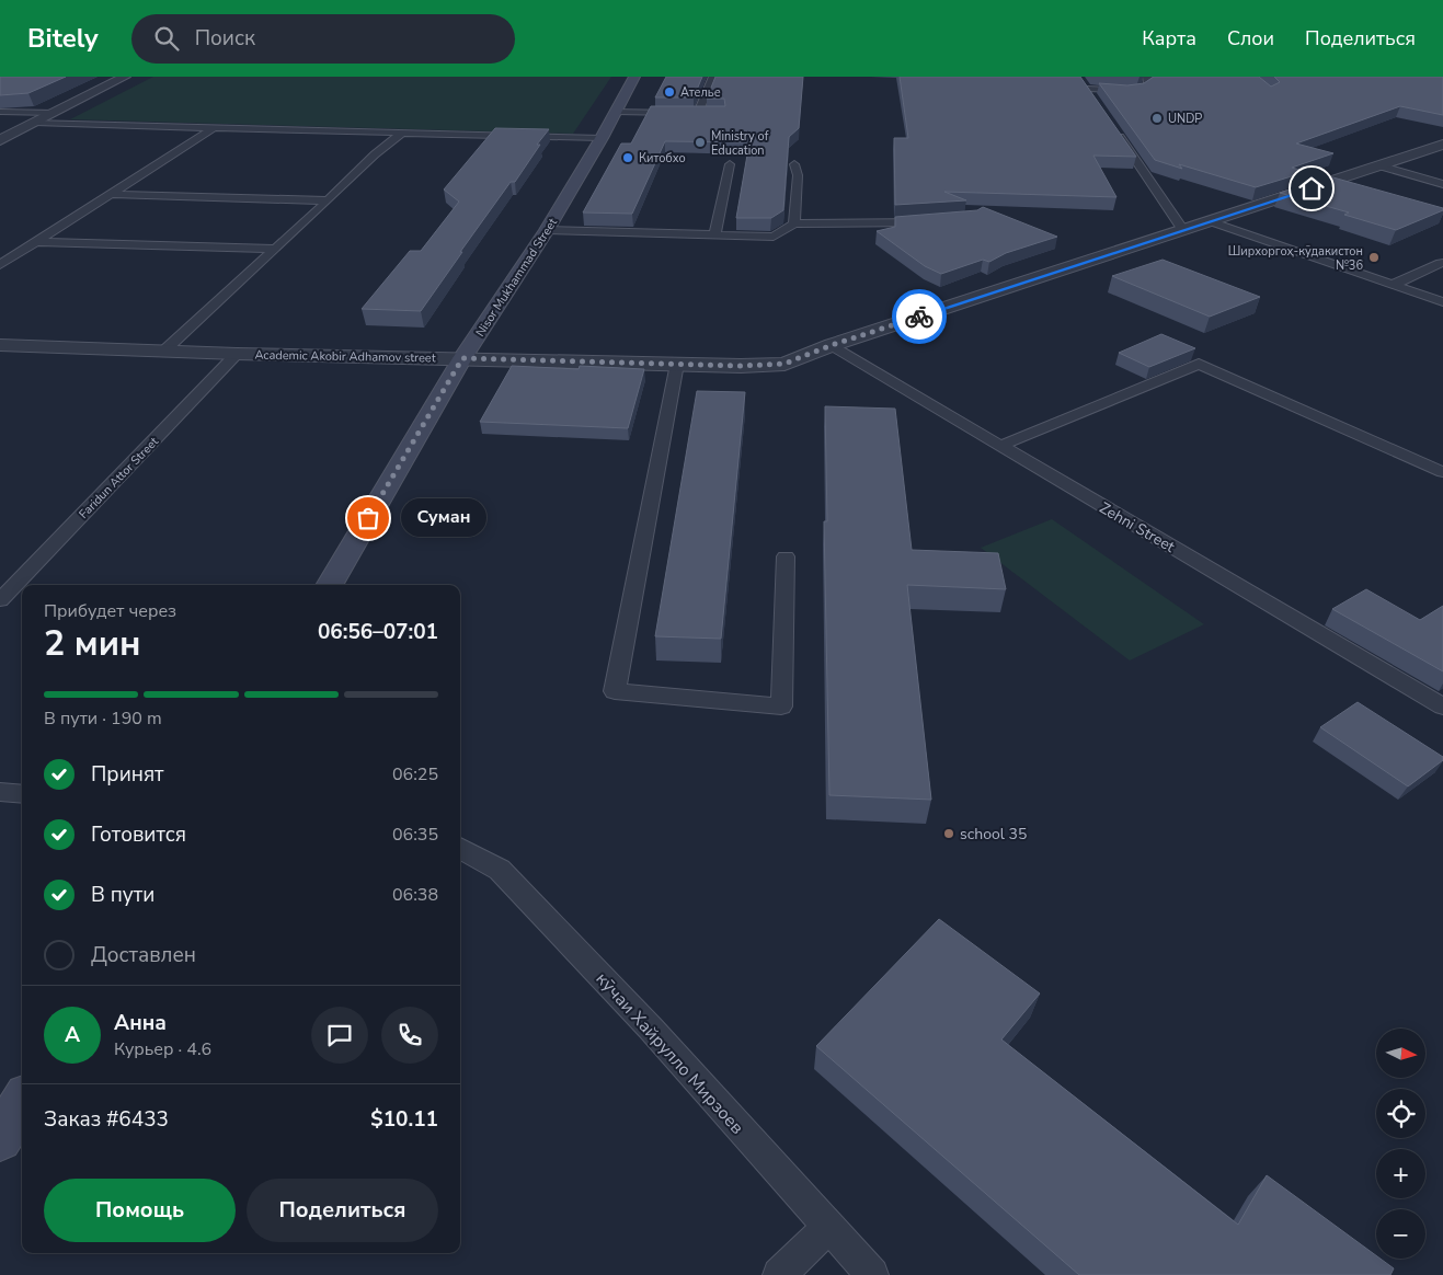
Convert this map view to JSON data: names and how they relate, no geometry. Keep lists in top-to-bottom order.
{
  "streets": {
    "street": ["Nisor Mukhammad Street", "Academic Akobir Adhamov street"],
    "lane": ["Faridun Attor Street", "Zehni Street", "кӯчаи Хайрулло Мирзоев"]
  },
  "crossings": [
    ["Nisor Mukhammad Street", "Academic Akobir Adhamov street"],
    ["Academic Akobir Adhamov street", "Faridun Attor Street"],
    ["Academic Akobir Adhamov street", "Zehni Street"]
  ],
  "places": [
    "Ателье",
    "UNDP",
    "Ministry of Education",
    "Китобхо",
    "Ширхоргоҳ-кӯдакистон №36",
    "Суман",
    "school 35"
  ],
  "north": "right",
  "page": {
    "header": "Bitely",
    "search": "Поиск",
    "nav": ["Карта", "Слои", "Поделиться"],
    "bubble": "Суман",
    "heading": ["2 мин", "Прибудет через", "06:56–07:01"],
    "panel": [
      "Анна",
      "Курьер · 4.6",
      "Заказ #6433",
      "$10.11"
    ],
    "bar": "В пути · 190 m",
    "list": [
      ["Принят", "06:25"],
      ["Готовится", "06:35"],
      ["В пути", "06:38"],
      "Доставлен"
    ],
    "round": "А",
    "map_buttons": ["+", "−"],
    "buttons": ["Помощь", "Поделиться"]
  }
}
